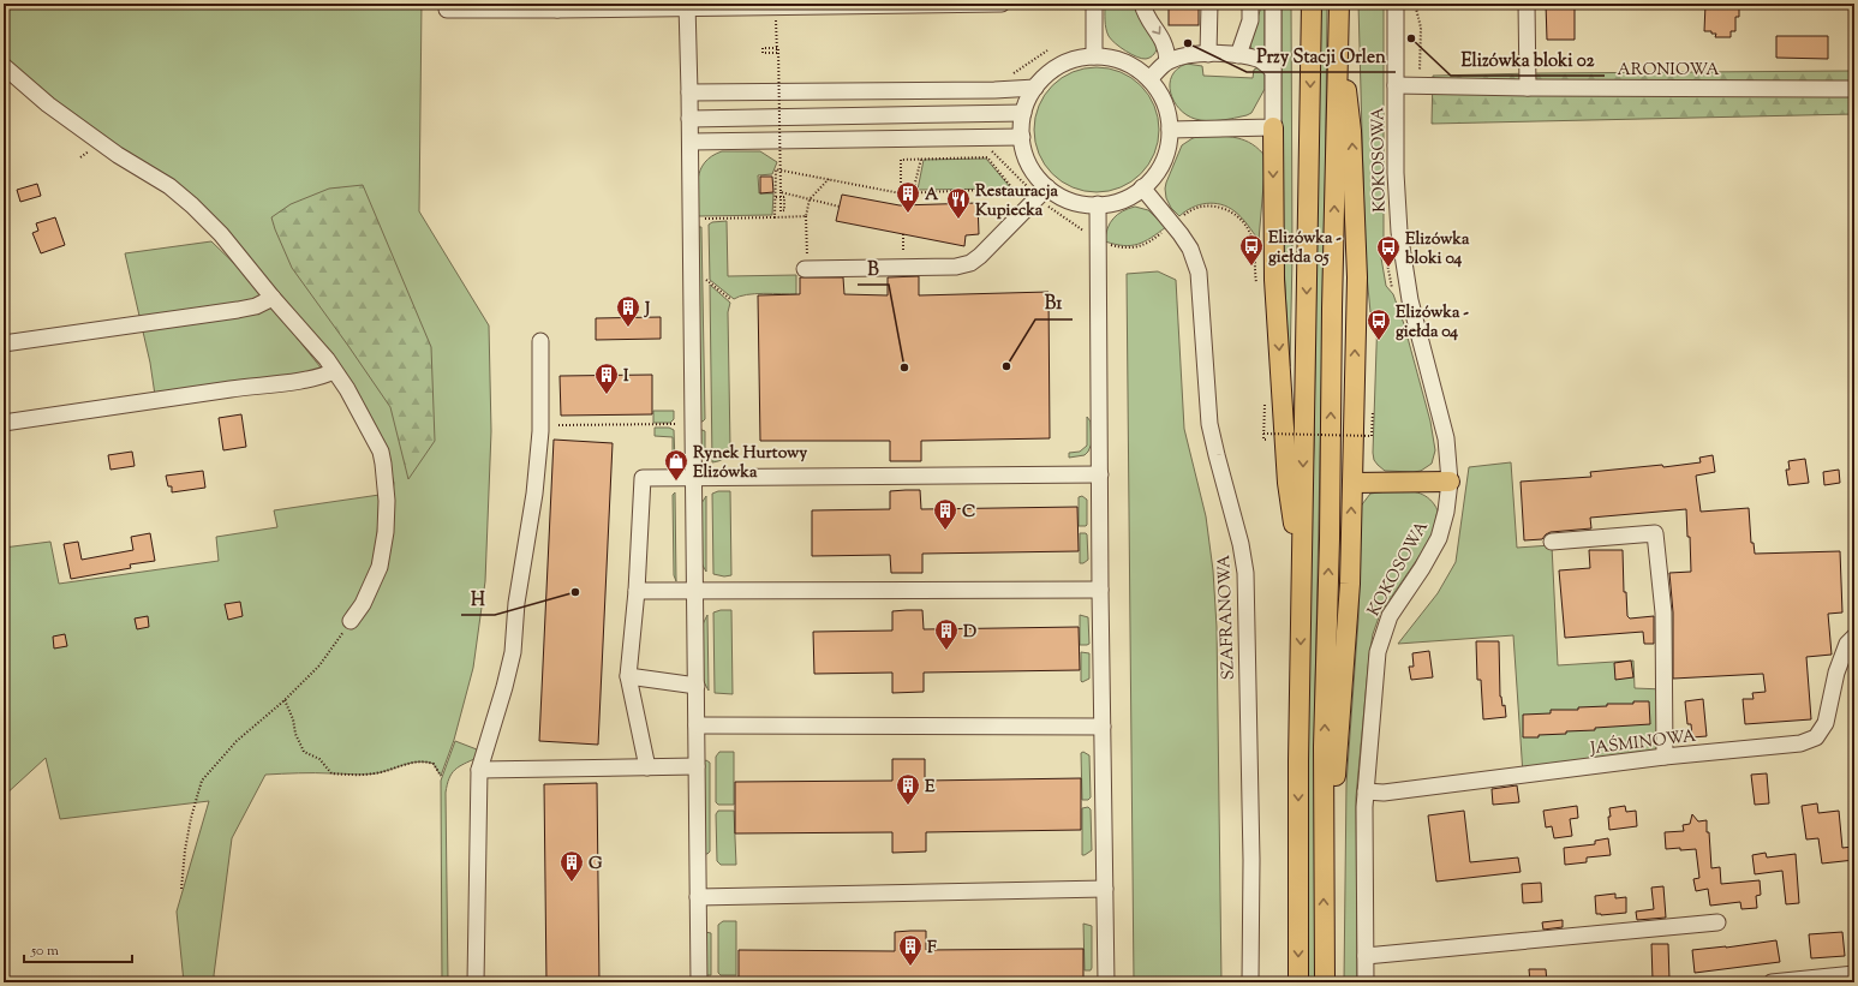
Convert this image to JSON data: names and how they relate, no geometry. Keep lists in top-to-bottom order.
{
  "streets": {
    "street": [
      "ARONIOWA",
      "KOKOSOWA",
      "SZAFRANOWA",
      "JAŚMINOWA"
    ]
  },
  "crossings": [
    ["ARONIOWA", "KOKOSOWA"],
    ["KOKOSOWA", "JAŚMINOWA"]
  ],
  "places": {
    "other": [
      "Elizówka bloki 02",
      "Przy Stacji Orlen",
      "B1",
      "B",
      "H"
    ],
    "building": [
      "A",
      "J",
      "I",
      "C",
      "D",
      "E",
      "G",
      "F"
    ],
    "restaurant": ["Restauracja Kupiecka"],
    "bus stop": ["Elizówka - giełda 05", "Elizówka bloki 04", "Elizówka - giełda 04"],
    "shop": ["Rynek Hurtowy Elizówka"]
  },
  "scale_bar": "50 m"
}
